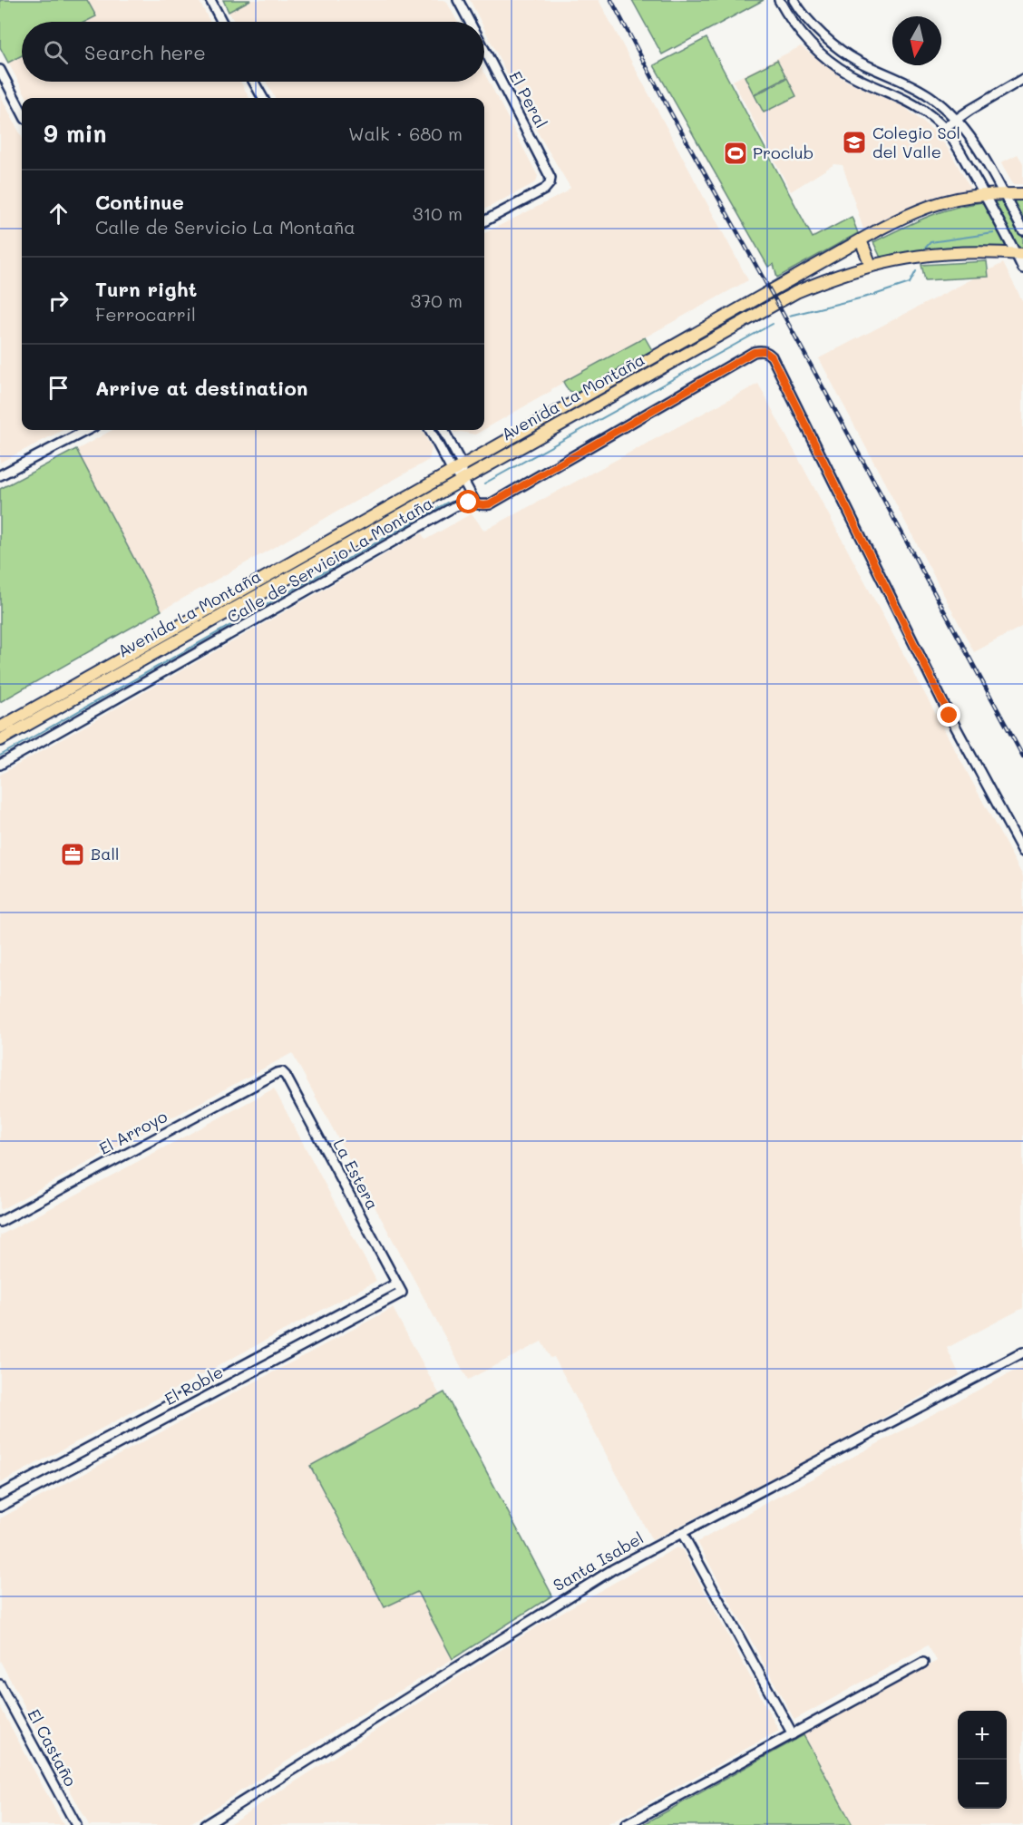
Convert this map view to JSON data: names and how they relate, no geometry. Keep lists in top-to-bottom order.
{
  "streets": {
    "main road": ["Avenida La Montaña"],
    "street": [
      "El Peral",
      "Calle de Servicio La Montaña",
      "El Arroyo",
      "La Estera",
      "El Roble",
      "Santa Isabel",
      "El Castaño"
    ]
  },
  "crossings": [
    ["El Arroyo", "La Estera"],
    ["La Estera", "El Roble"]
  ],
  "places": {
    "school or university": ["Colegio Sol del Valle"],
    "sports": ["Proclub"],
    "office": ["Ball"]
  },
  "north": "bottom",
  "page": {
    "search": "Search here",
    "heading": ["9 min", "Walk · 680 m"],
    "list": [
      ["Continue", "Calle de Servicio La Montaña", "310 m"],
      ["Turn right", "Ferrocarril", "370 m"],
      "Arrive at destination"
    ],
    "map_buttons": ["+", "−"]
  }
}
